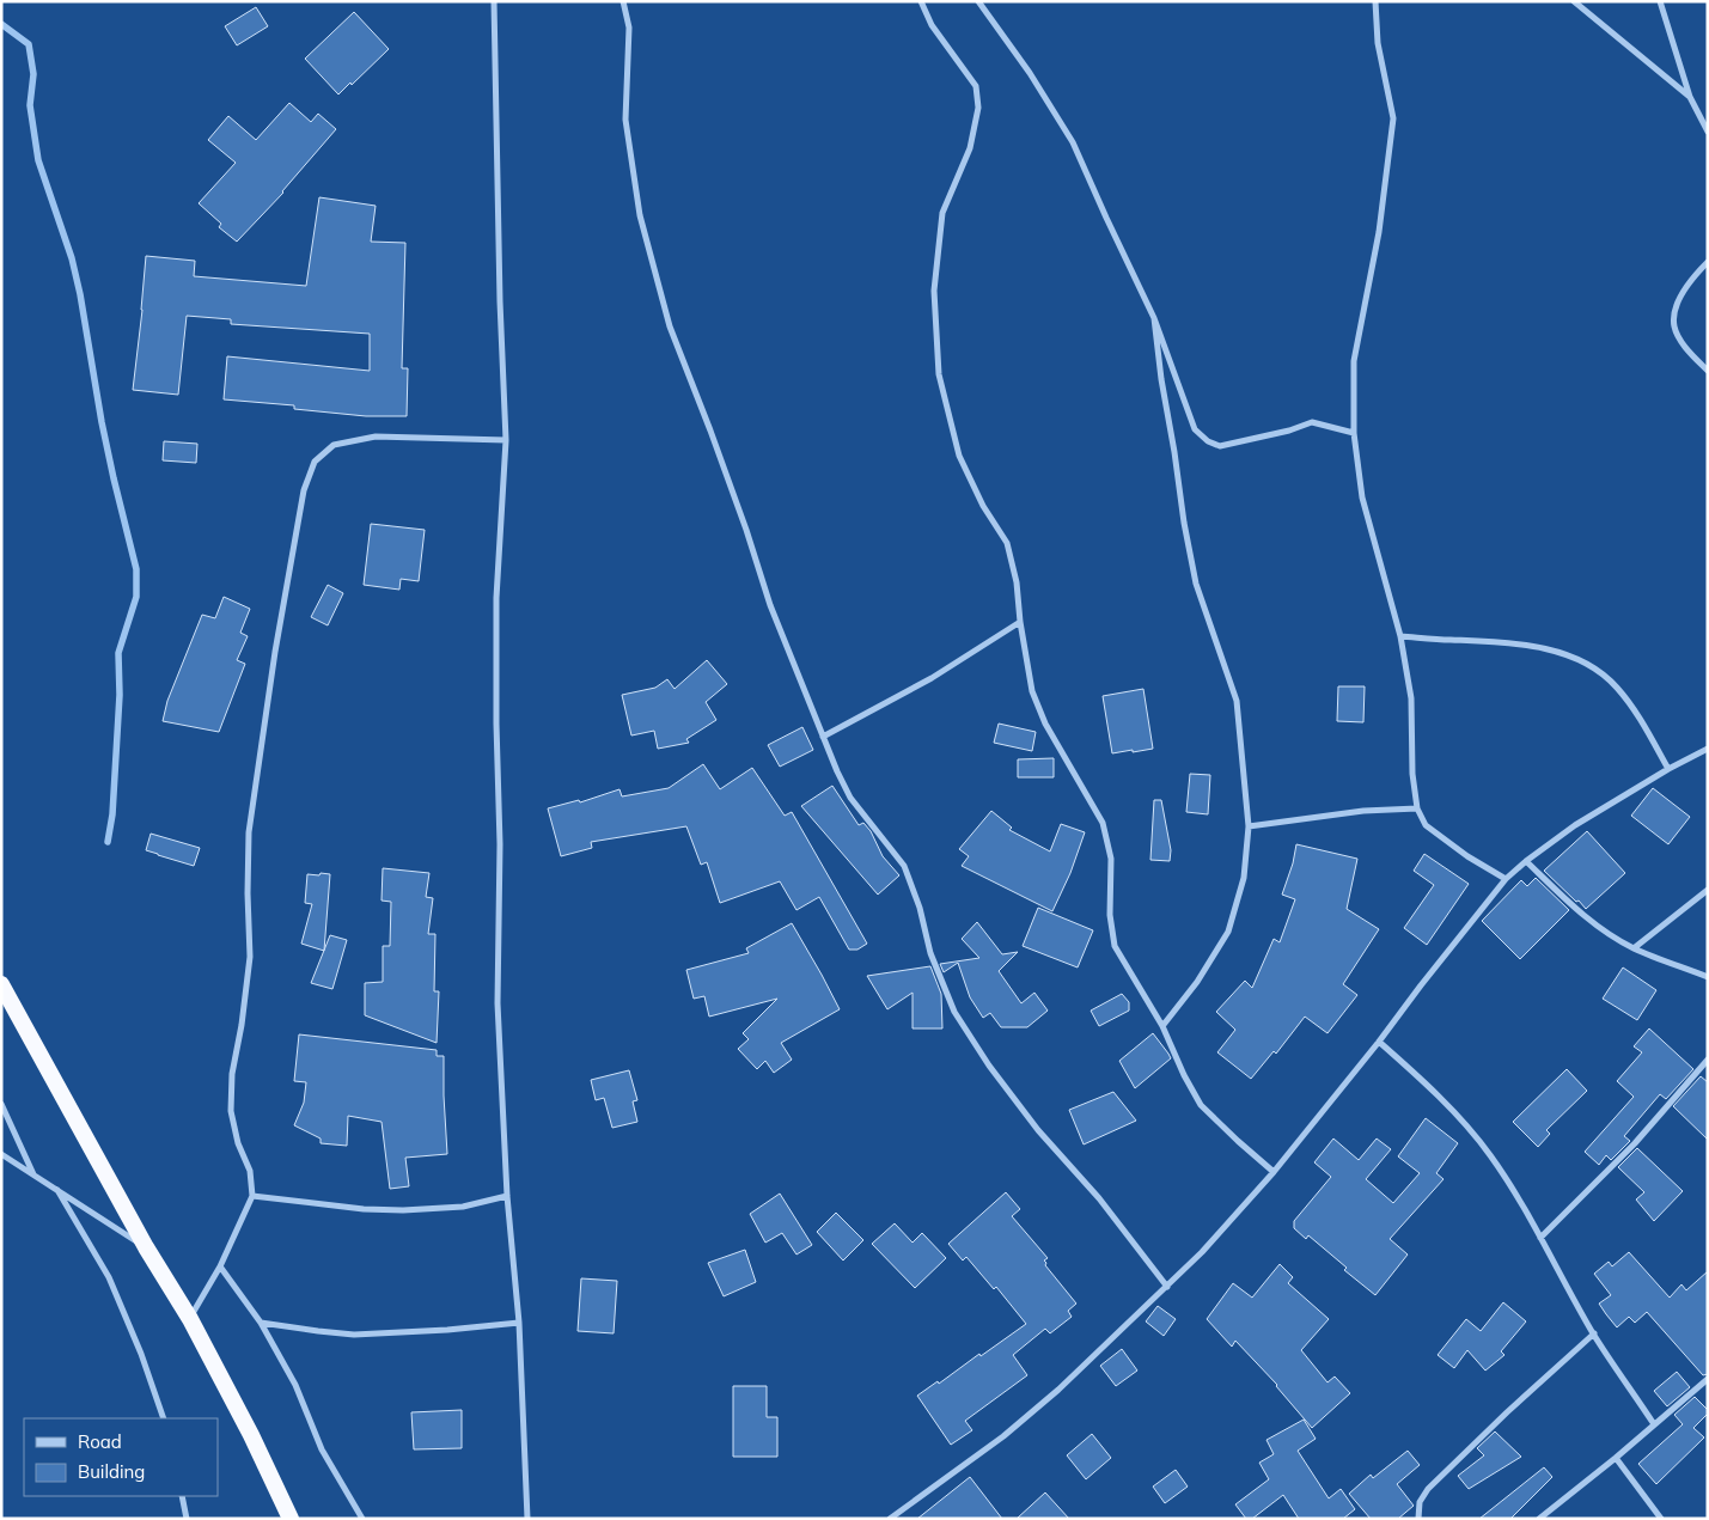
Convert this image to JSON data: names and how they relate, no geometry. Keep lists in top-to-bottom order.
{
  "legend": ["Road", "Building"]
}
